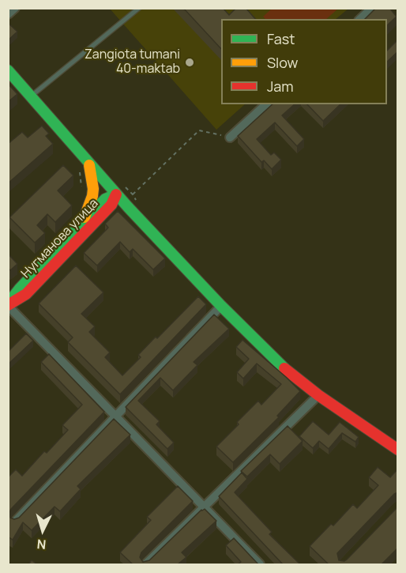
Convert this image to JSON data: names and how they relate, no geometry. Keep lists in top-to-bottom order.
{
  "streets": {
    "main road": ["Нугманова улица"]
  },
  "places": ["Zangiota tumani 40-maktab"],
  "legend": ["Fast", "Slow", "Jam"],
  "north": "bottom"
}
